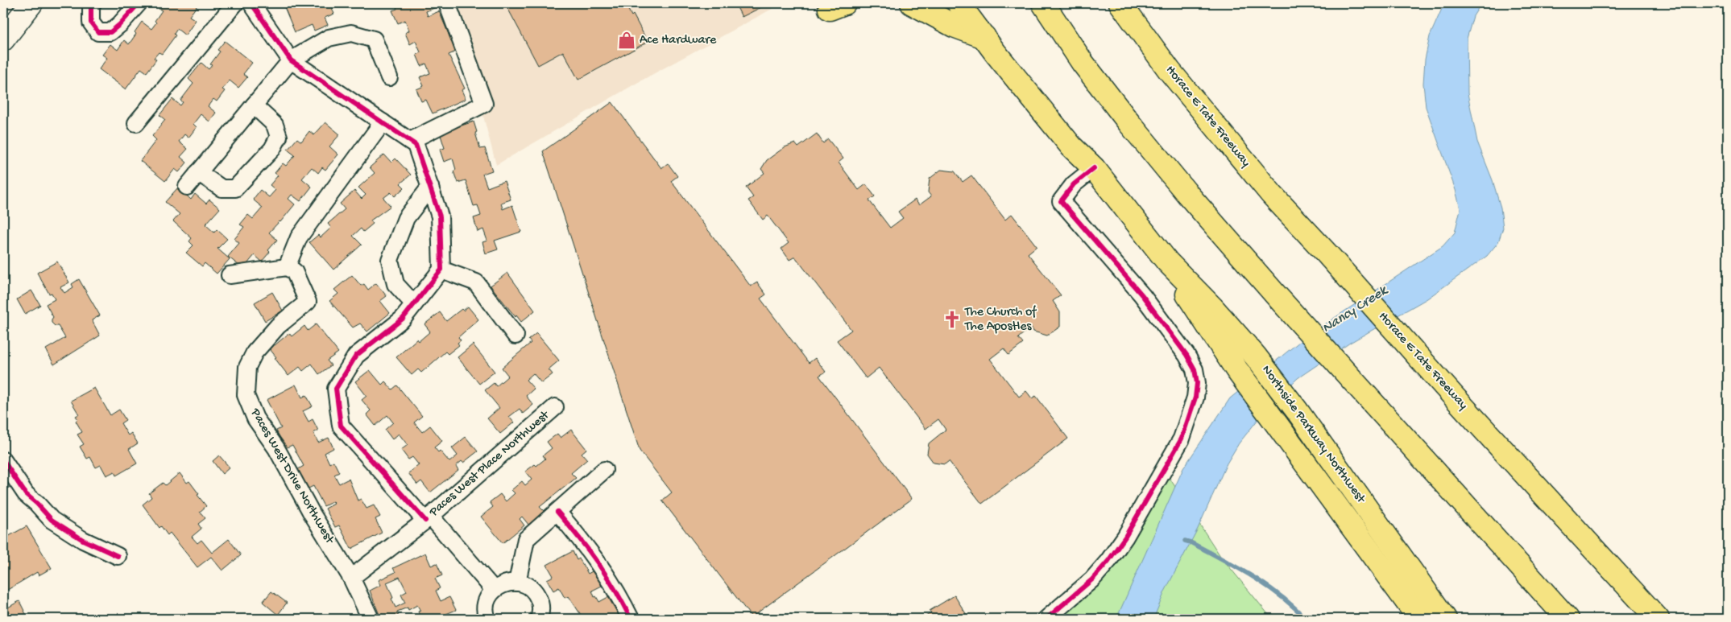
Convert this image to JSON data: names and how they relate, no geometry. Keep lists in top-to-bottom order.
{
  "streets": {
    "main road": ["Horace E Tate Freeway", "Northside Parkway Northwest"],
    "street": ["Paces West Place Northwest", "Paces West Drive Northwest"]
  },
  "water": ["Nancy Creek"],
  "places": {
    "shop": ["Ace Hardware"],
    "church": ["The Church of The Apostles"]
  }
}
